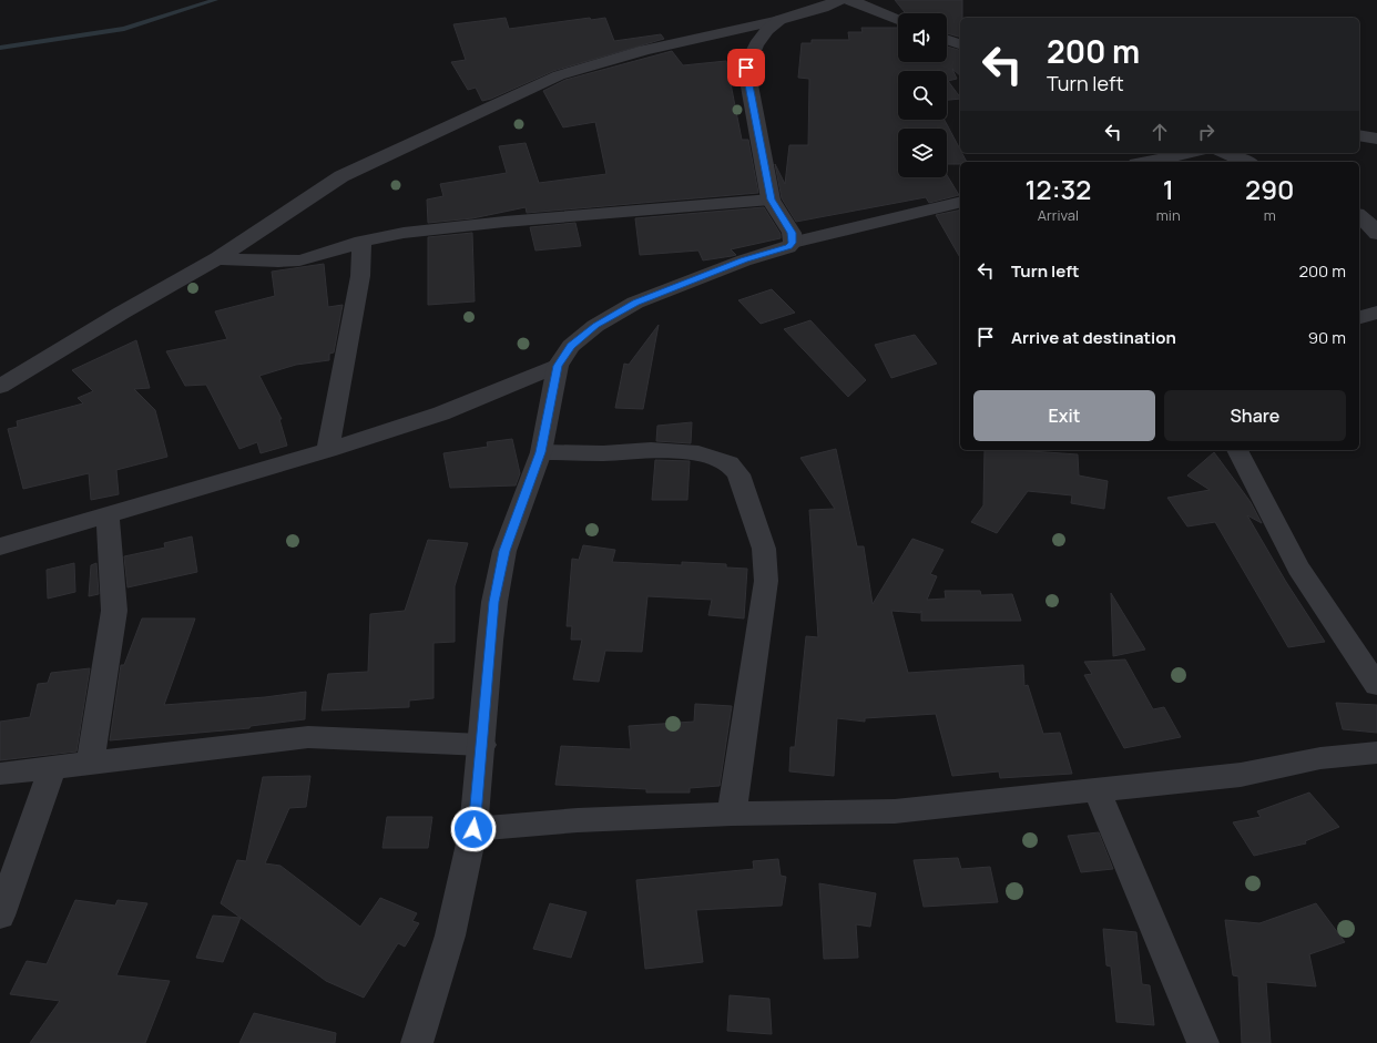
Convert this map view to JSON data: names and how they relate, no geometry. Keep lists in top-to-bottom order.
{
  "page": {
    "turn": ["200 m", "Turn left"],
    "eta": [
      "12:32",
      "Arrival",
      "1",
      "min",
      "290",
      "m"
    ],
    "list": [
      {
        "name": "Turn left",
        "value": "200 m"
      },
      {
        "name": "Arrive at destination",
        "value": "90 m"
      }
    ],
    "buttons": ["Exit", "Share"]
  }
}
